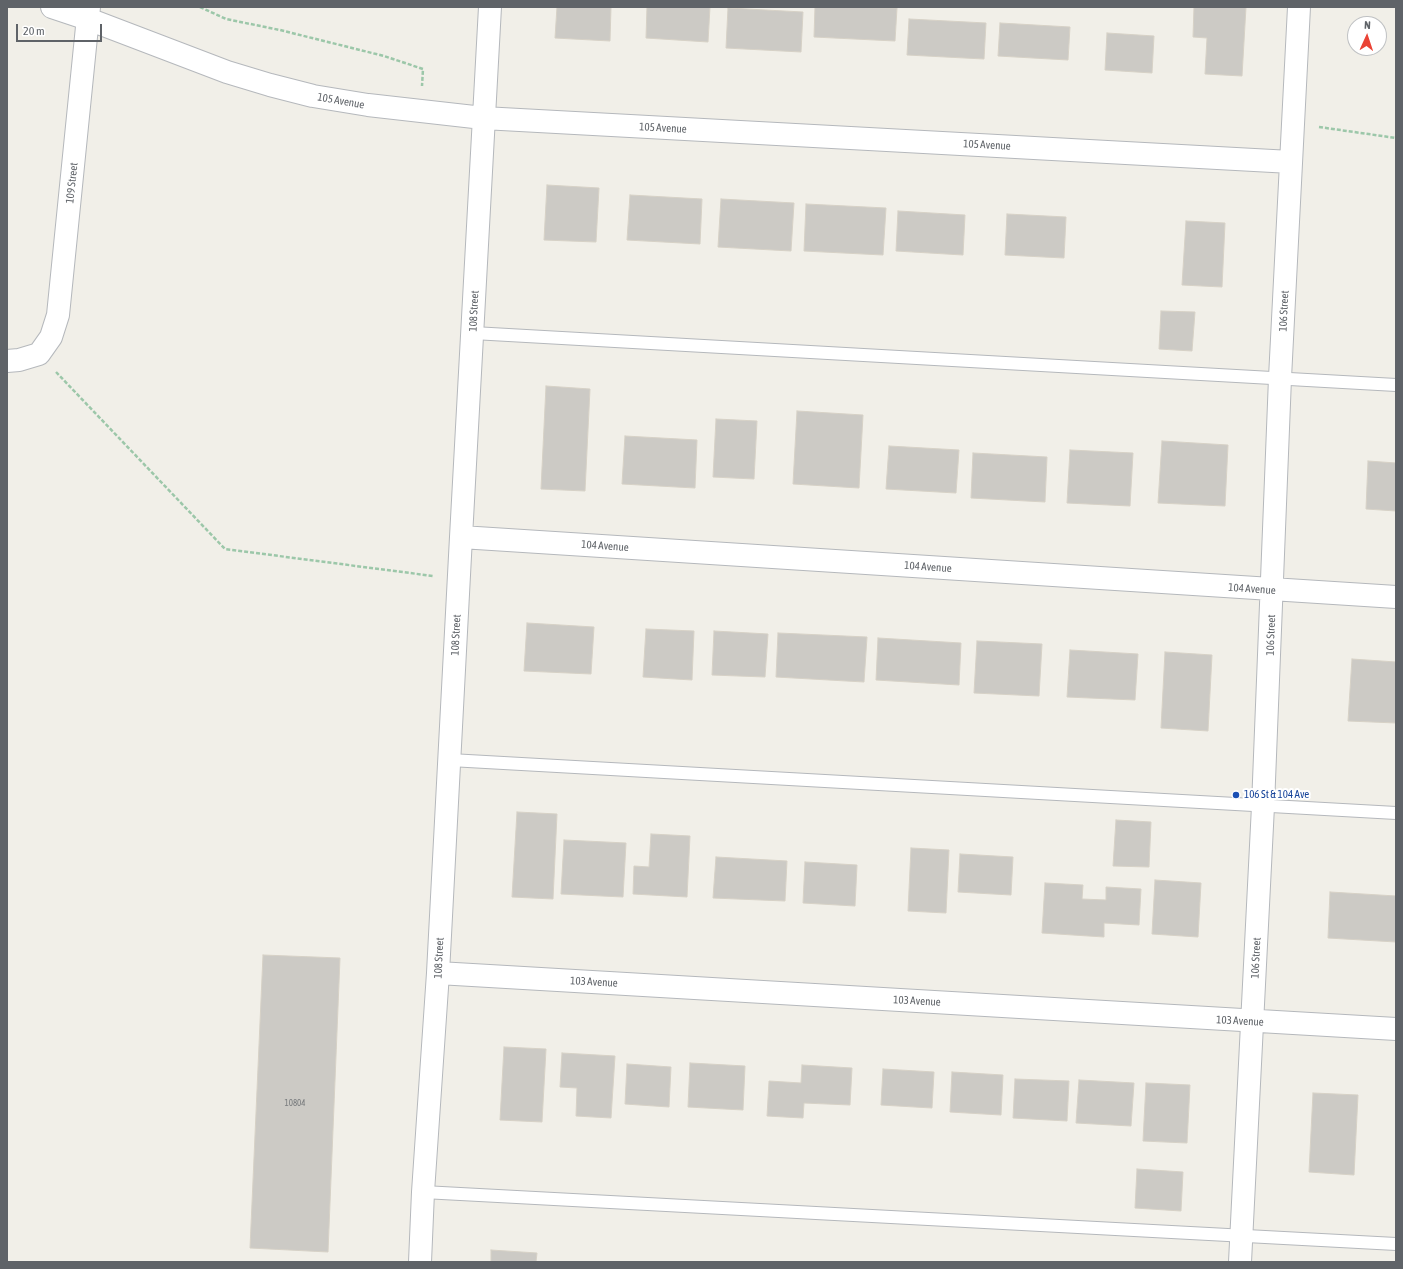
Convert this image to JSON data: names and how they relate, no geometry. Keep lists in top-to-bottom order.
{
  "streets": {
    "street": [
      "105 Avenue",
      "109 Street",
      "108 Street",
      "106 Street",
      "104 Avenue",
      "103 Avenue"
    ]
  },
  "crossings": [
    ["105 Avenue", "109 Street"],
    ["105 Avenue", "108 Street"],
    ["105 Avenue", "106 Street"],
    ["108 Street", "104 Avenue"],
    ["108 Street", "103 Avenue"],
    ["106 Street", "104 Avenue"],
    ["106 Street", "103 Avenue"]
  ],
  "places": ["106 St & 104 Ave"],
  "house_numbers": ["10804"],
  "scale_bar": "20 m",
  "north": "top"
}
